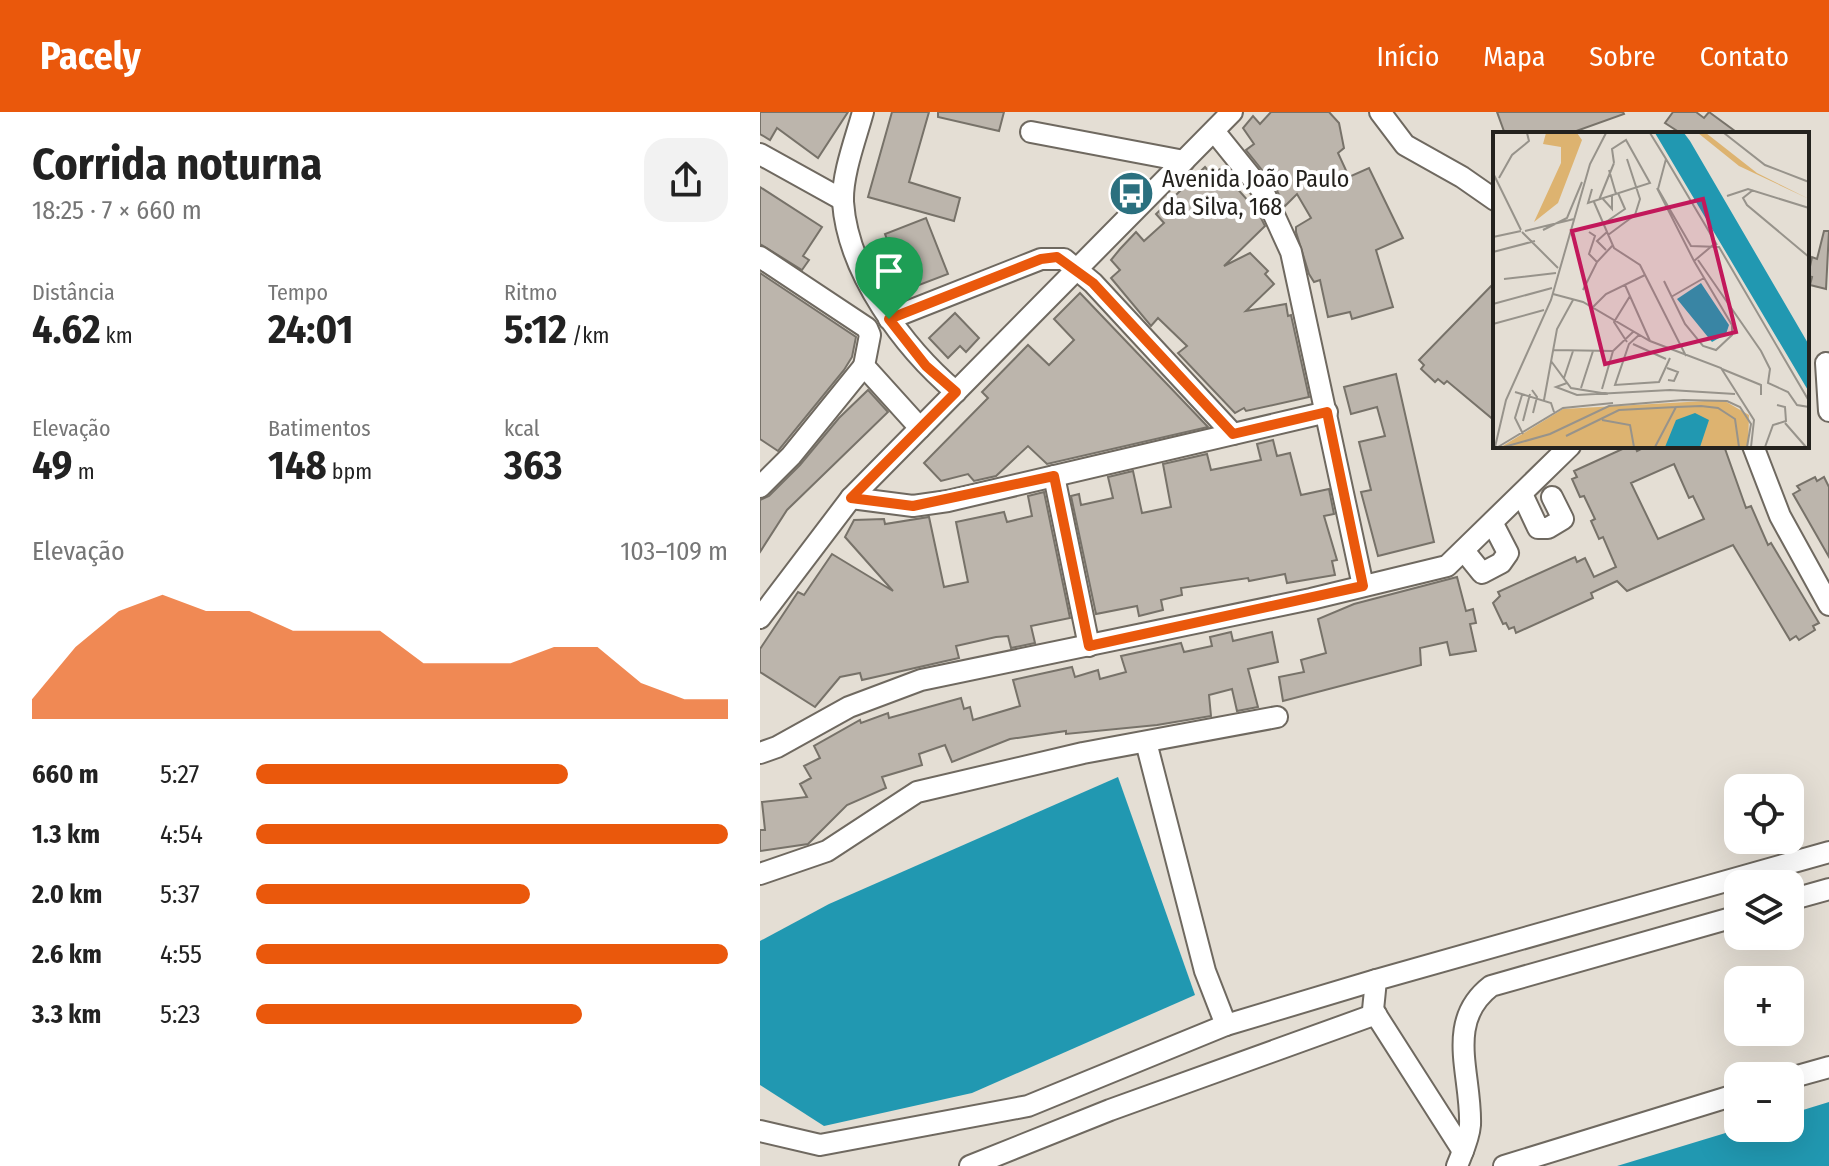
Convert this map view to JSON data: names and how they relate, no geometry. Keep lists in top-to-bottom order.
{
  "places": {
    "bus stop": ["Avenida João Paulo da Silva, 168"]
  },
  "page": {
    "header": "Pacely",
    "nav": [
      "Início",
      "Mapa",
      "Sobre",
      "Contato"
    ],
    "heading": ["Corrida noturna", "18:25 · 7 × 660 m"],
    "stats": [
      ["Distância", "4.62 km"],
      ["Tempo", "24:01"],
      ["Ritmo", "5:12 /km"],
      ["Elevação", "49 m"],
      ["Batimentos", "148 bpm"],
      ["kcal", "363"]
    ],
    "chart": ["Elevação", "103–109 m"],
    "list": [
      {
        "name": "660 m",
        "note": "5:27"
      },
      {
        "name": "1.3 km",
        "note": "4:54"
      },
      {
        "name": "2.0 km",
        "note": "5:37"
      },
      {
        "name": "2.6 km",
        "note": "4:55"
      },
      {
        "name": "3.3 km",
        "note": "5:23"
      }
    ],
    "map_buttons": ["+", "−"]
  }
}
